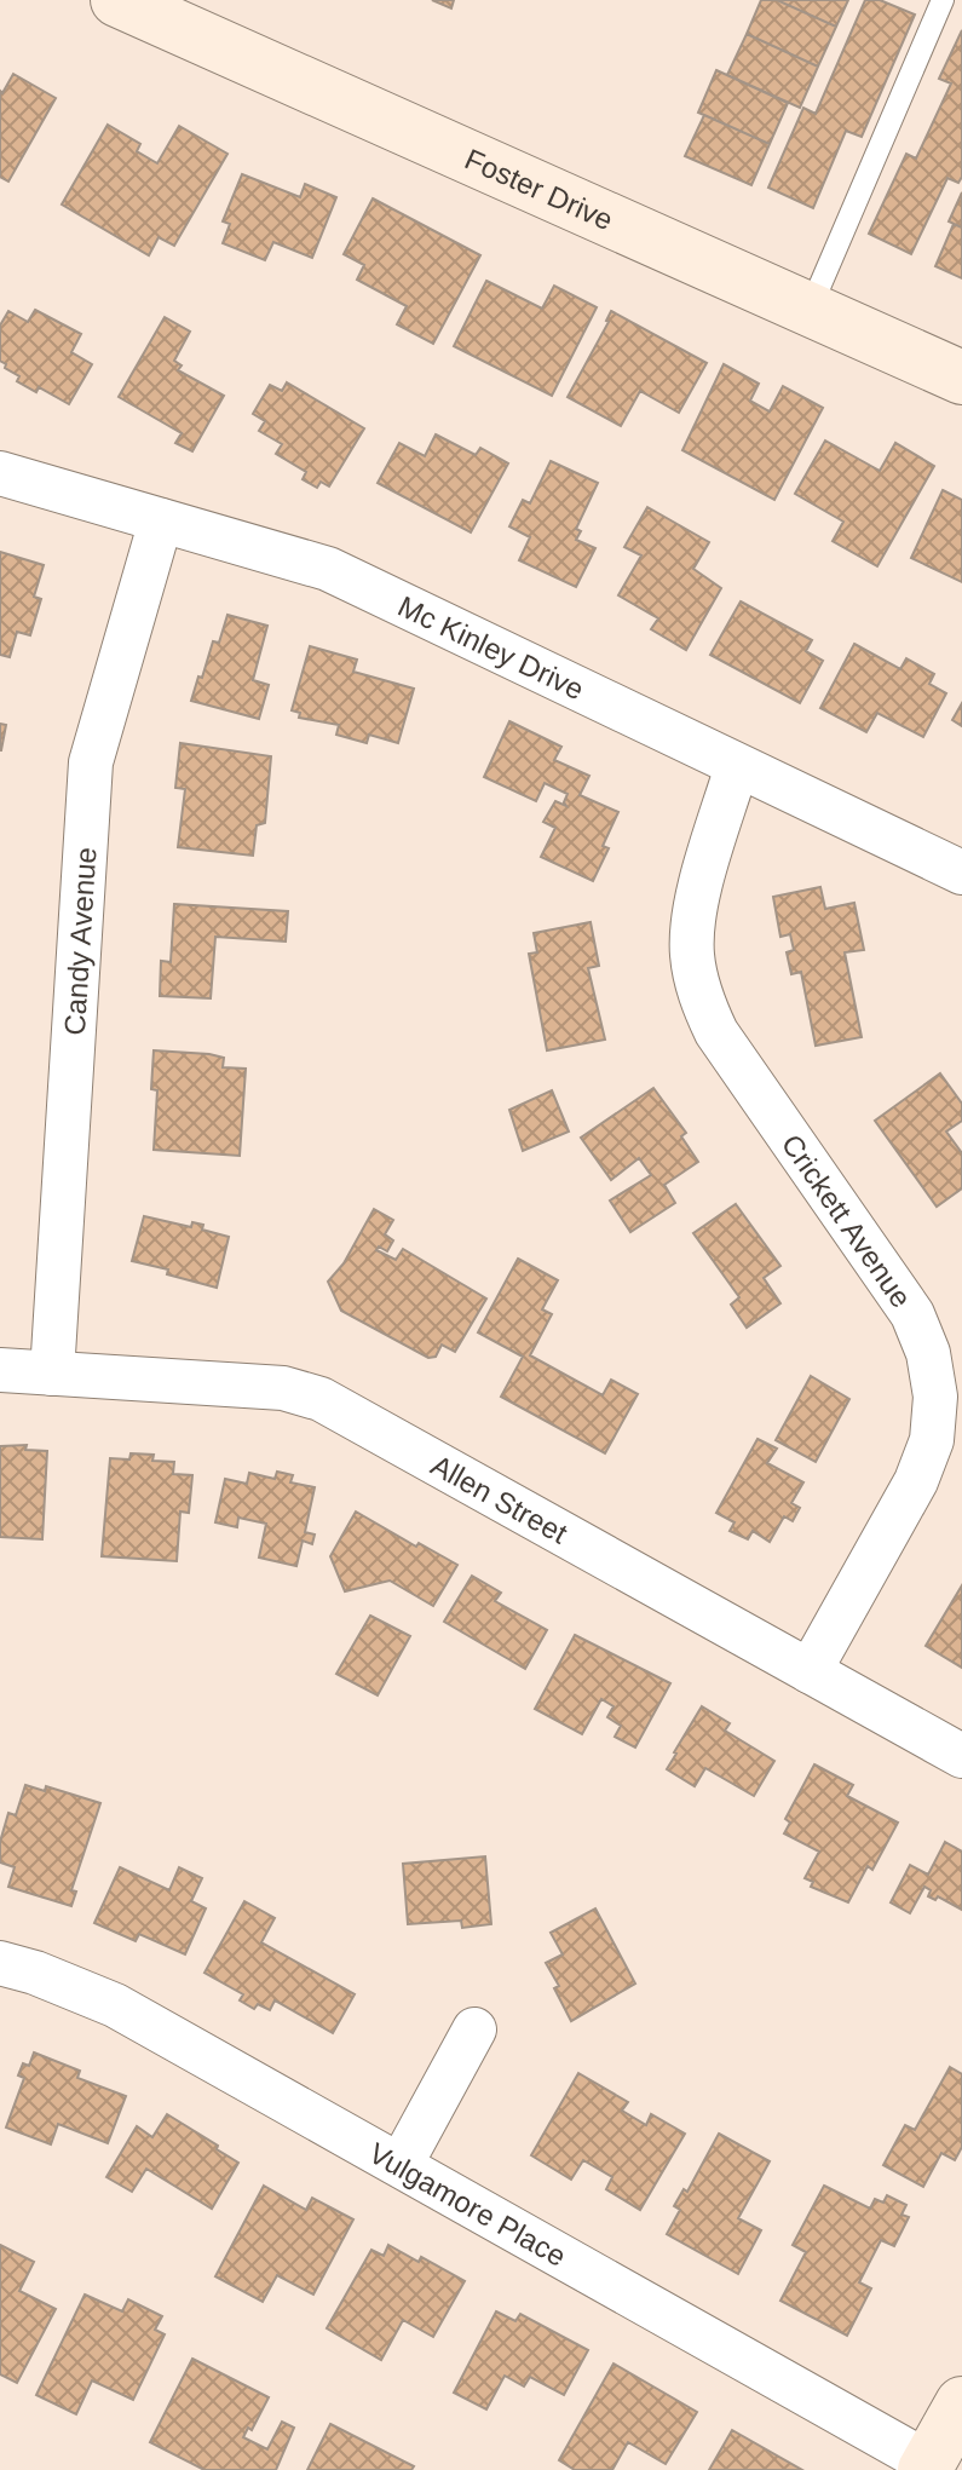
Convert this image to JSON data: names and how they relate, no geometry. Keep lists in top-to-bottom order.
{
  "streets": {
    "street": [
      "Foster Drive",
      "Mc Kinley Drive",
      "Candy Avenue",
      "Crickett Avenue",
      "Allen Street",
      "Vulgamore Place"
    ]
  },
  "crossings": [
    ["Mc Kinley Drive", "Candy Avenue"],
    ["Mc Kinley Drive", "Crickett Avenue"],
    ["Candy Avenue", "Allen Street"],
    ["Crickett Avenue", "Allen Street"]
  ]
}
